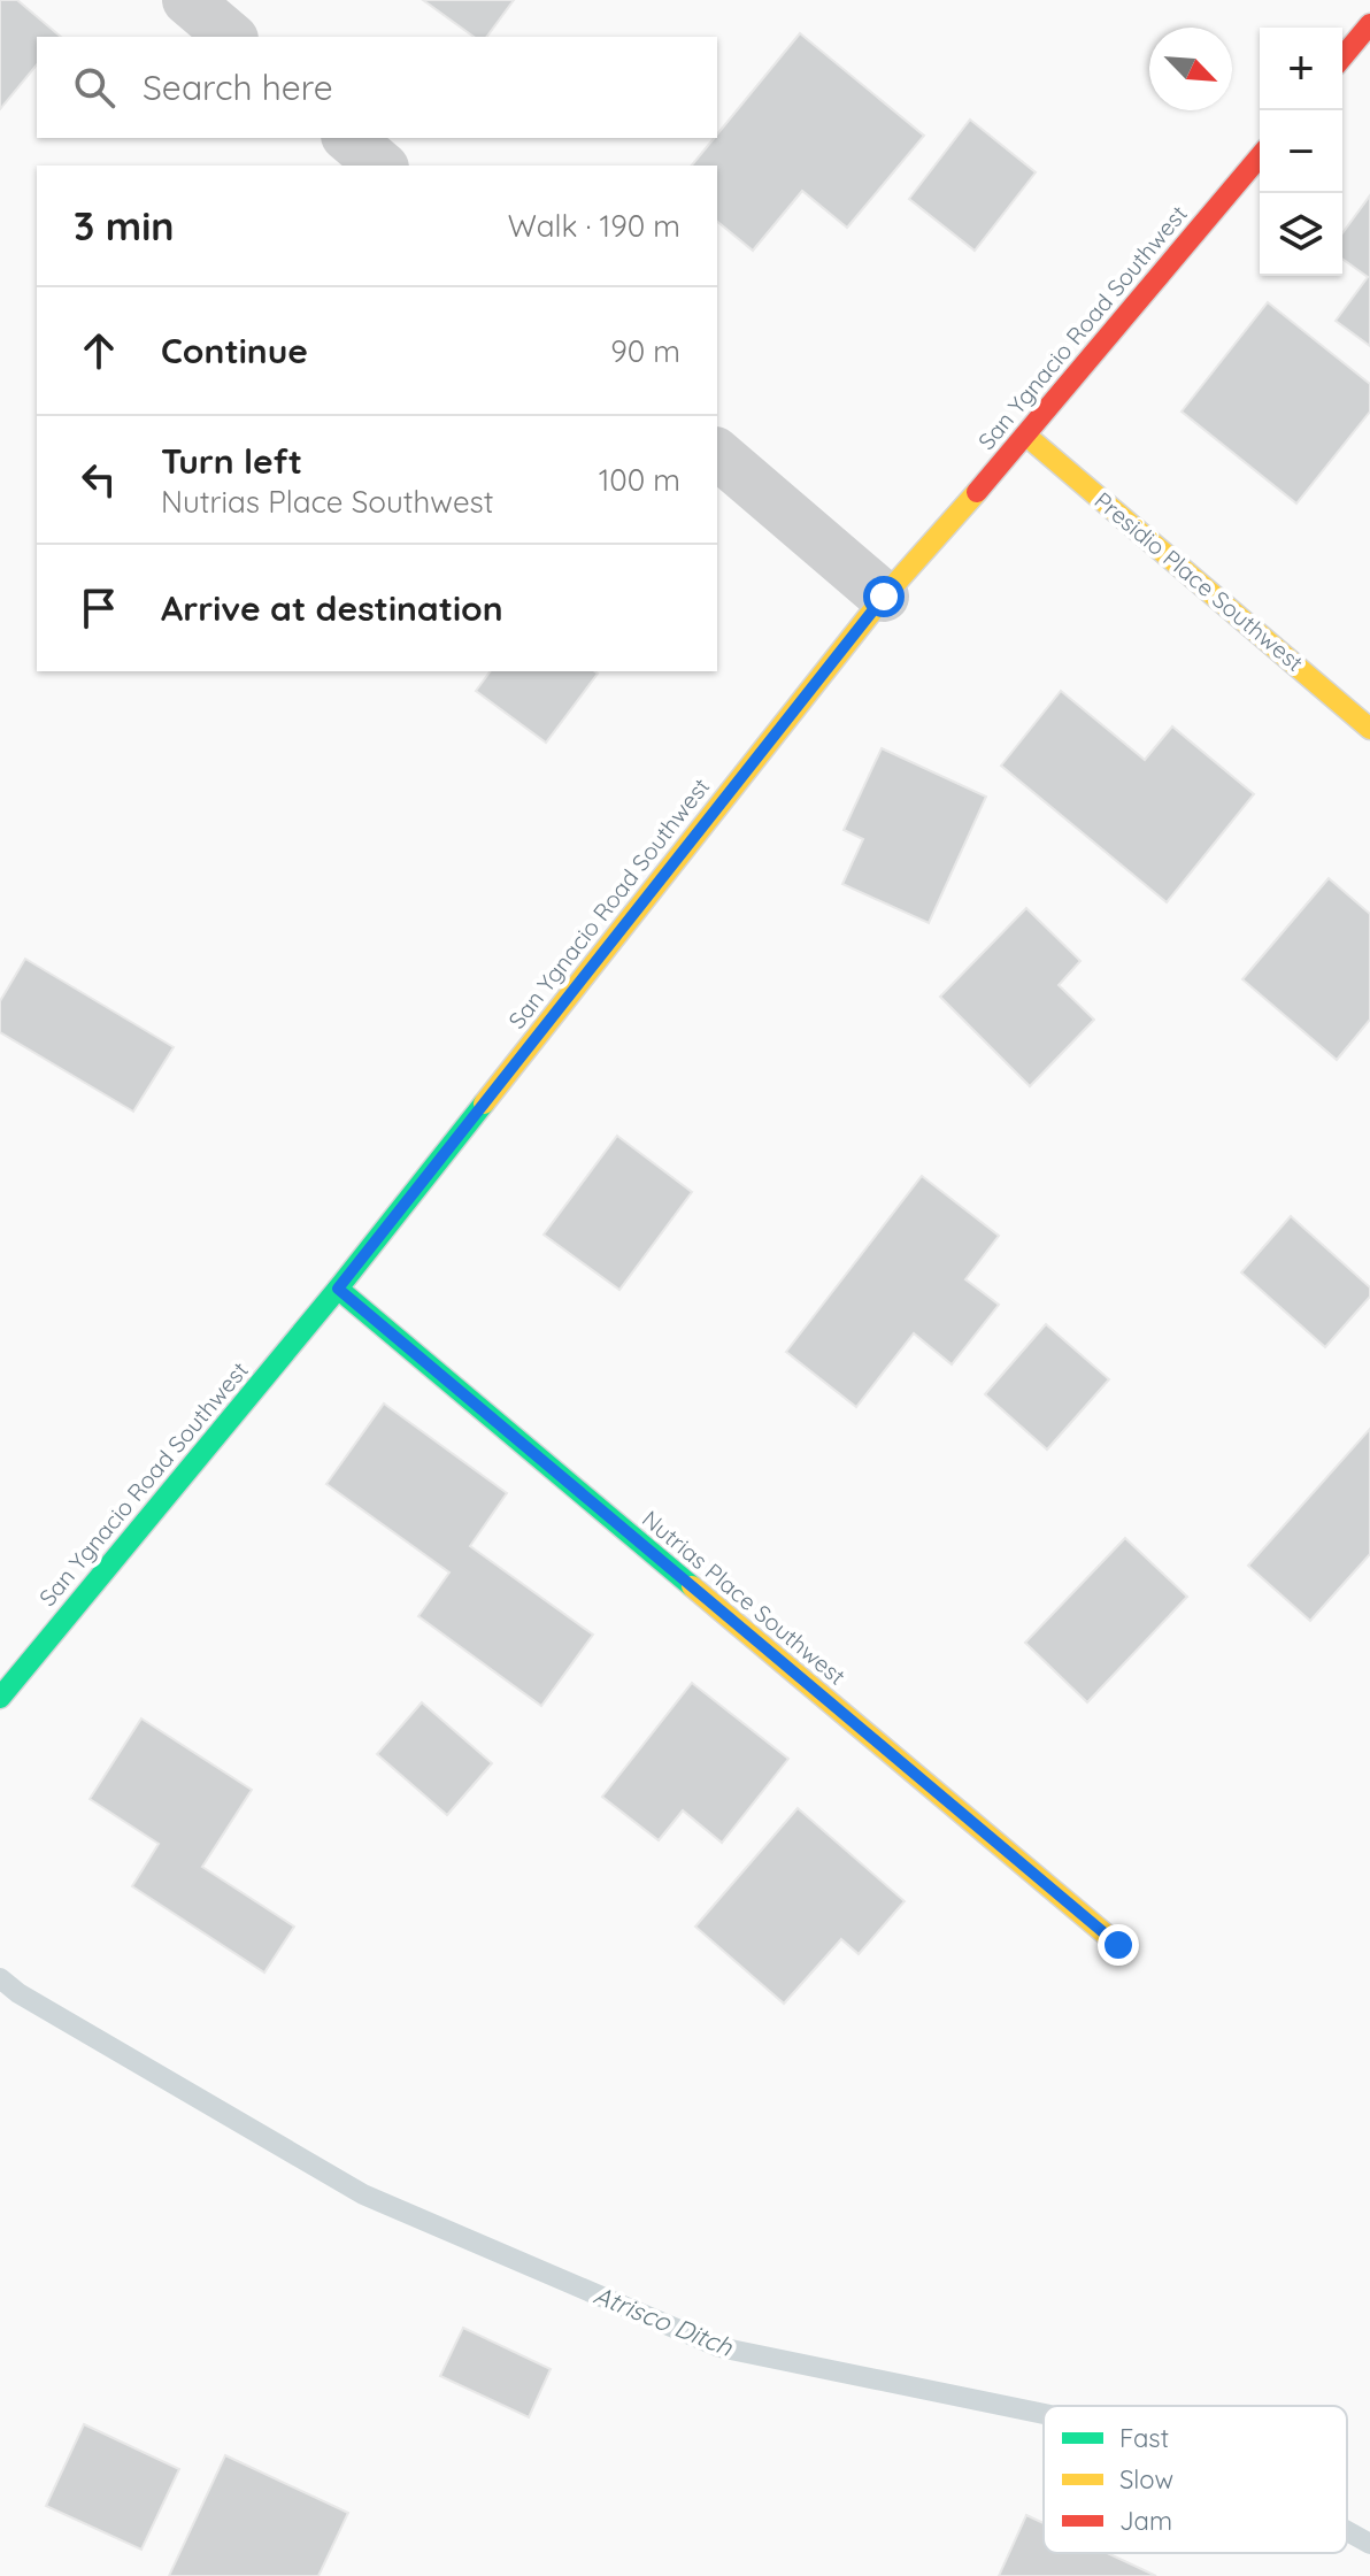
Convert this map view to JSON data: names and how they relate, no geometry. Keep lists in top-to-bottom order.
{
  "streets": {
    "street": ["San Ygnacio Road Southwest", "Presidio Place Southwest", "Nutrias Place Southwest"]
  },
  "crossings": [
    ["San Ygnacio Road Southwest", "Presidio Place Southwest"],
    ["San Ygnacio Road Southwest", "Nutrias Place Southwest"]
  ],
  "water": ["Atrisco Ditch"],
  "legend": ["Fast", "Slow", "Jam"],
  "north": "bottom right",
  "page": {
    "map_buttons": ["+", "−"],
    "search": "Search here",
    "heading": ["3 min", "Walk · 190 m"],
    "list": [
      ["Continue", "90 m"],
      ["Turn left", "Nutrias Place Southwest", "100 m"],
      "Arrive at destination"
    ]
  }
}
